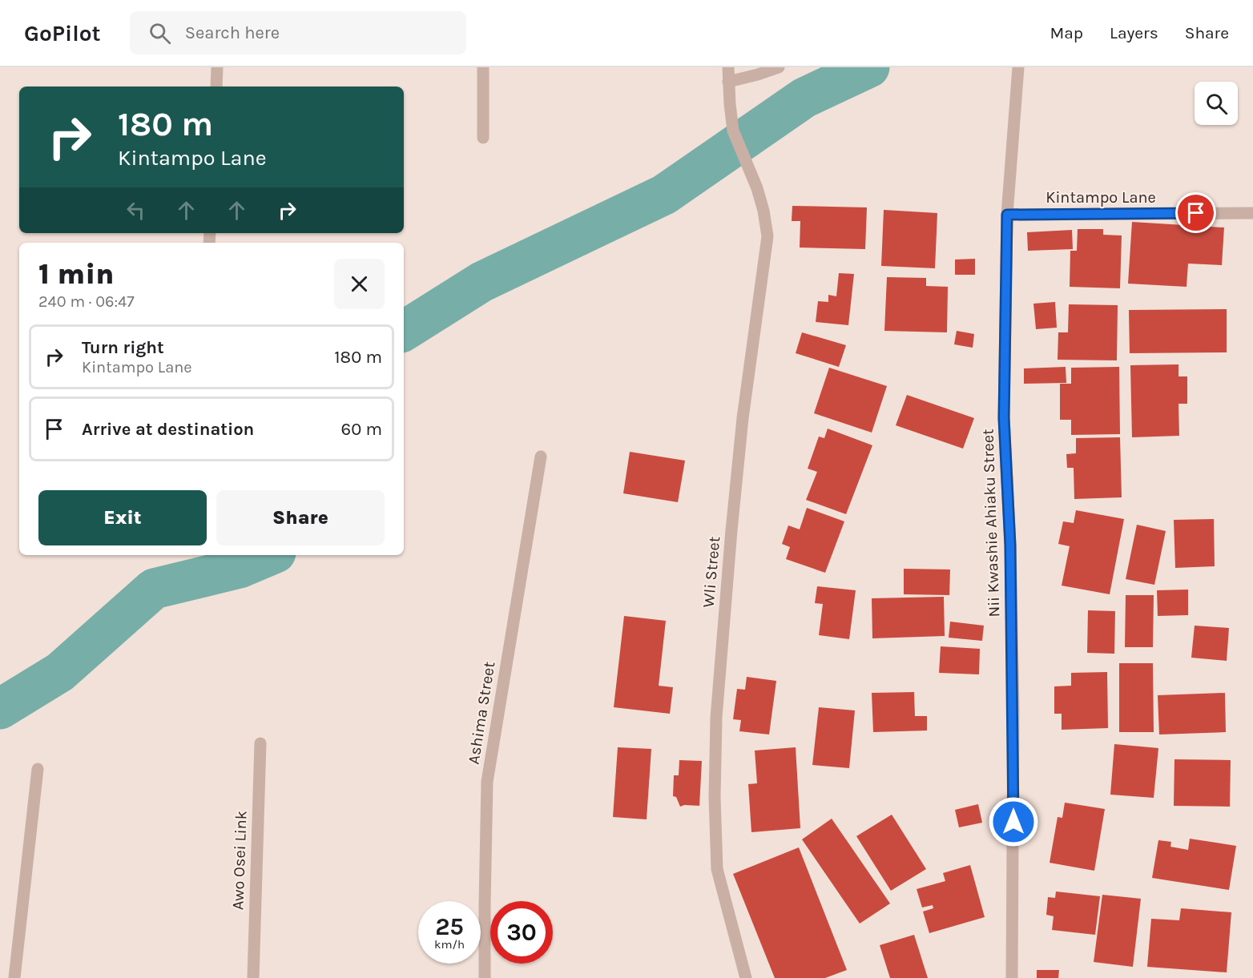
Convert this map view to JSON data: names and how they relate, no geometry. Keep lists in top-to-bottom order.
{
  "streets": {
    "street": [
      "Kintampo Lane",
      "Nii Kwashie Ahiaku Street",
      "Wli Street",
      "Ashima Street",
      "Awo Osei Link"
    ]
  },
  "crossings": [
    ["Kintampo Lane", "Nii Kwashie Ahiaku Street"]
  ],
  "page": {
    "header": "GoPilot",
    "search": "Search here",
    "nav": ["Map", "Layers", "Share"],
    "turn": ["180 m", "Kintampo Lane"],
    "heading": ["1 min", "240 m · 06:47"],
    "list": [
      {
        "name": "Turn right",
        "note": "Kintampo Lane",
        "value": "180 m"
      },
      {
        "name": "Arrive at destination",
        "value": "60 m"
      }
    ],
    "buttons": ["Exit", "Share"],
    "speed": "25 km/h",
    "limit": "30"
  }
}
